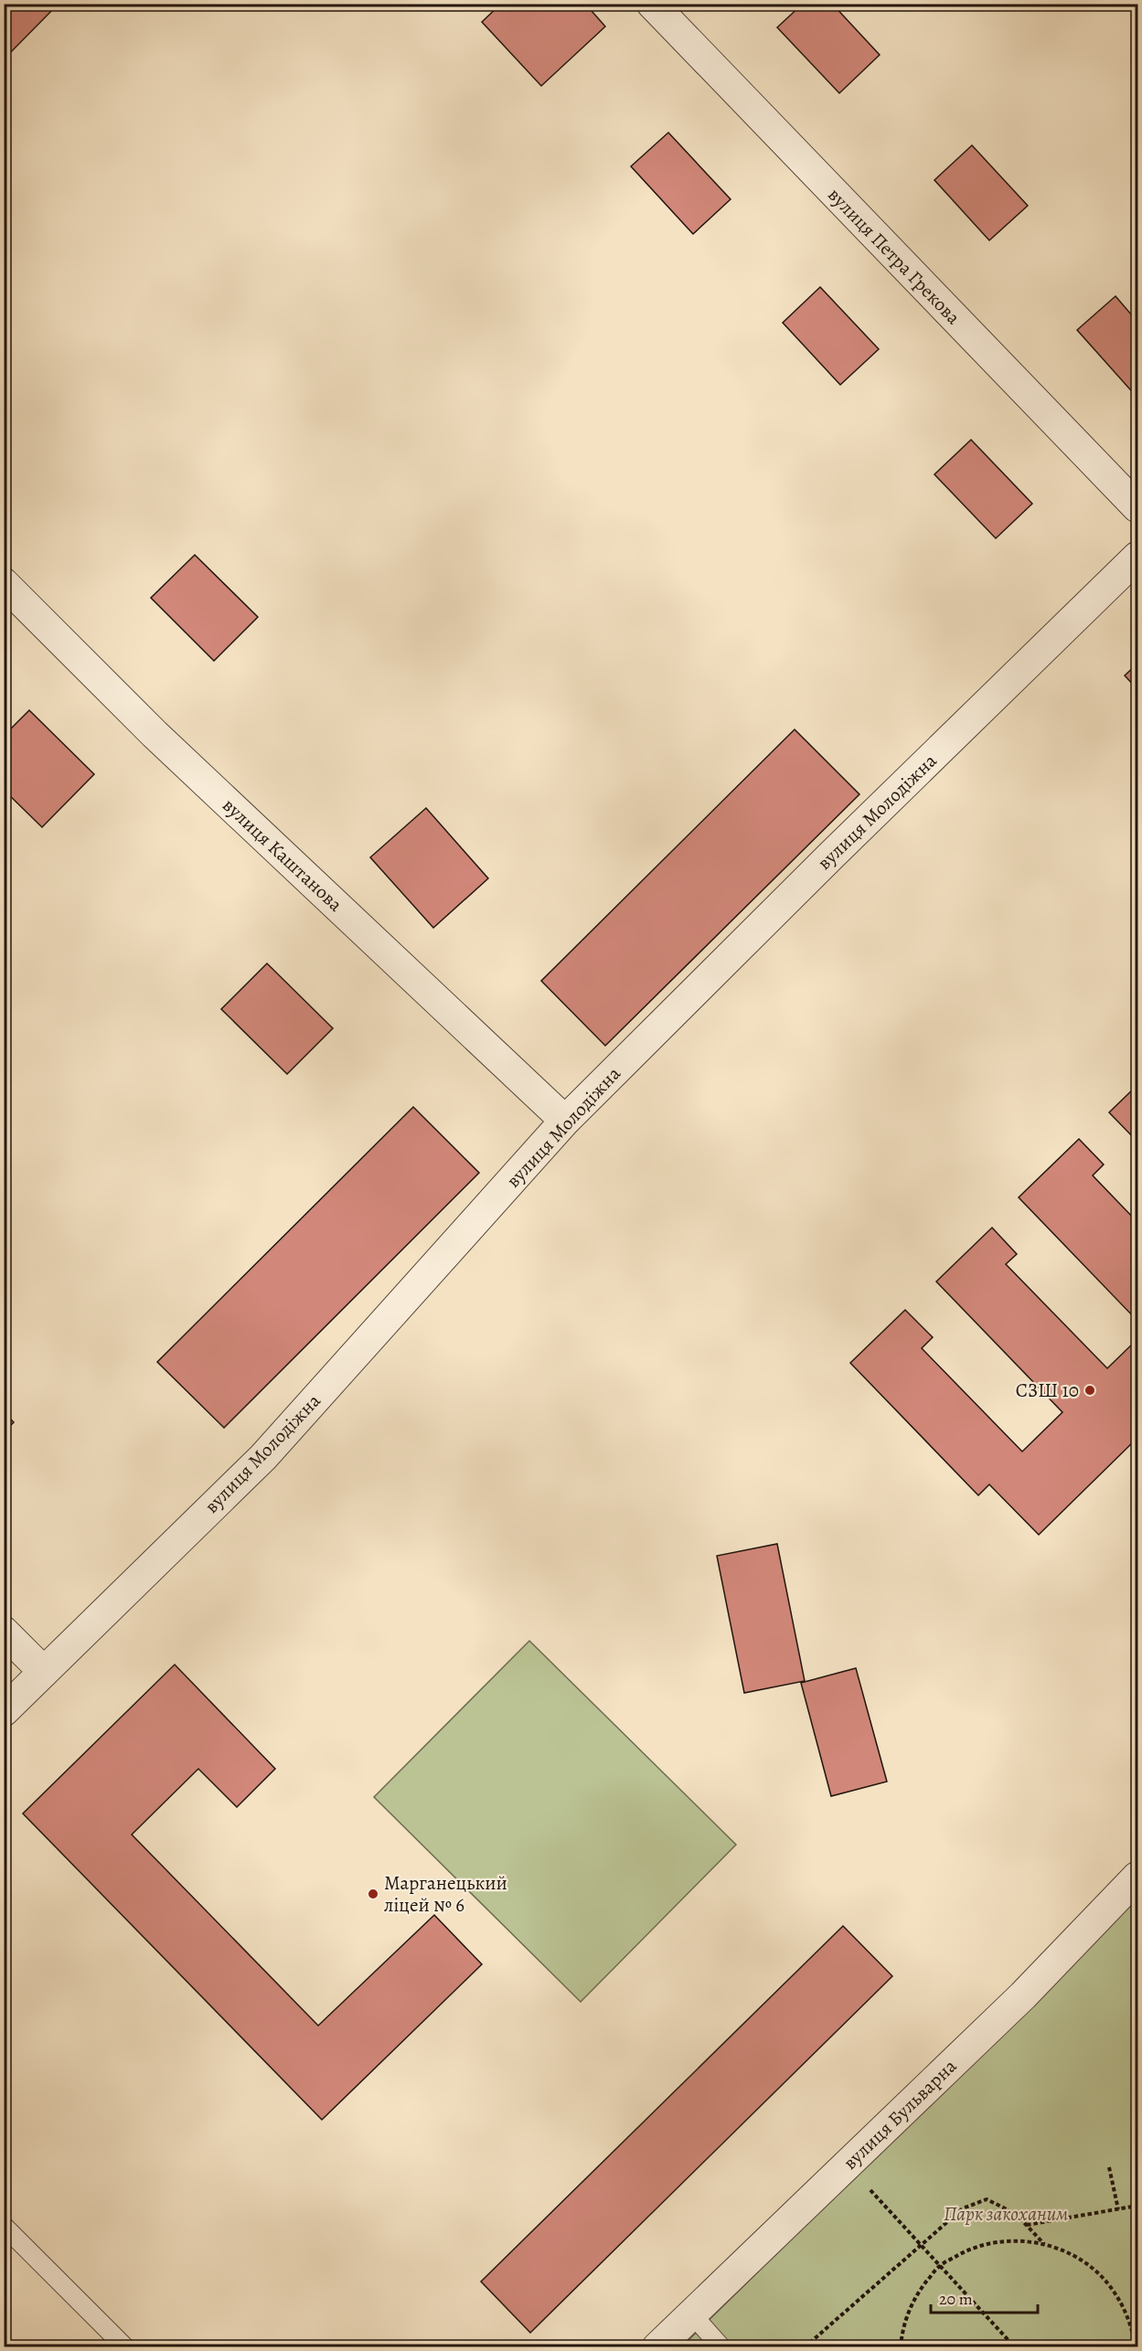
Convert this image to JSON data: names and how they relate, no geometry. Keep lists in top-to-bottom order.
{
  "streets": {
    "street": [
      "вулиця Петра Грекова",
      "вулиця Молодіжна",
      "вулиця Каштанова",
      "вулиця Бульварна"
    ]
  },
  "crossings": [
    ["вулиця Молодіжна", "вулиця Каштанова"]
  ],
  "parks": ["Парк закоханим"],
  "places": ["СЗШ 10", "Марганецький ліцей № 6"],
  "scale_bar": "20 m"
}
